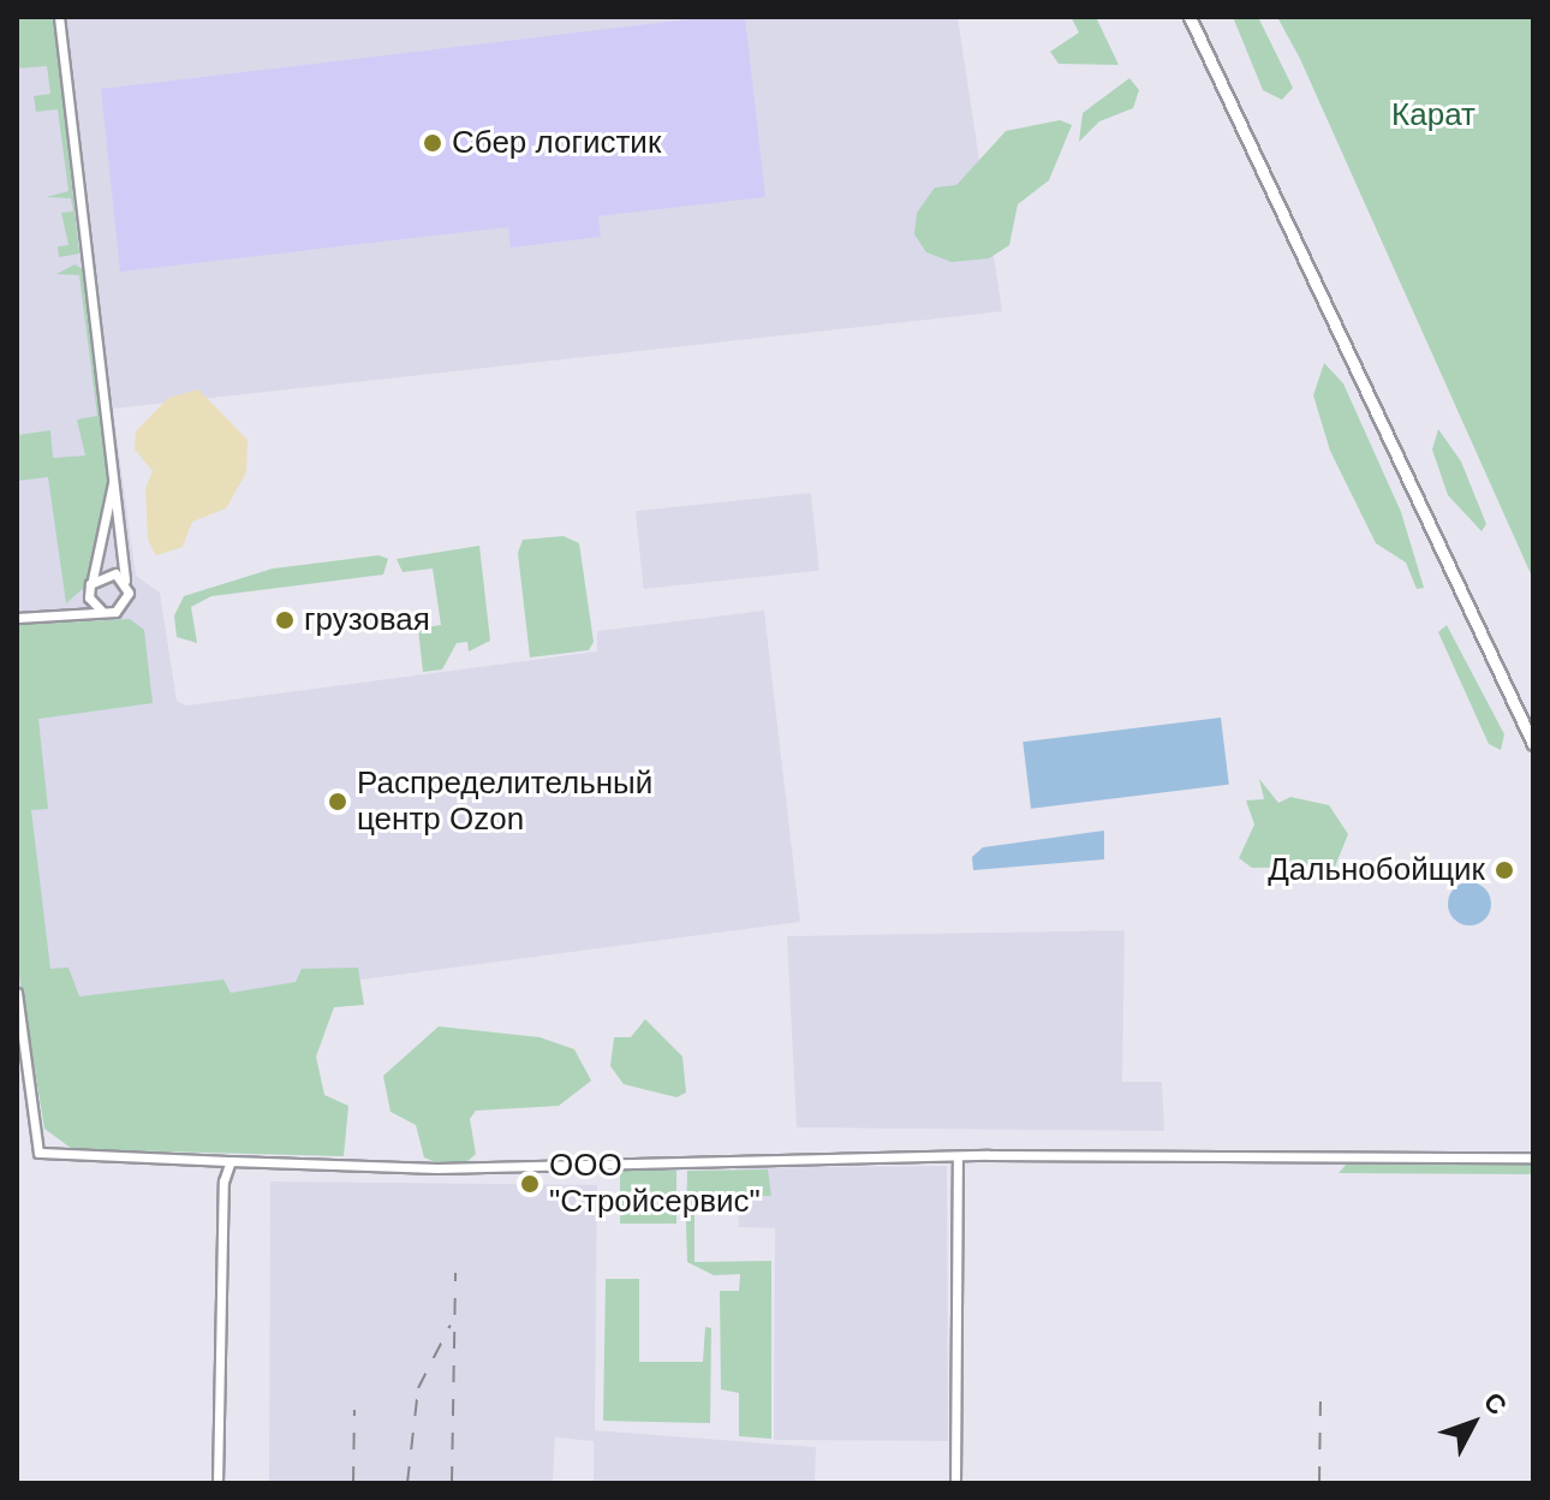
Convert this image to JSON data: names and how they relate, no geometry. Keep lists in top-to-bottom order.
{
  "parks": ["Карат"],
  "places": [
    "Сбер логистик",
    "грузовая",
    "Распределительный центр Ozon",
    "Дальнобойщик",
    "ООО \"Стройсервис\""
  ],
  "north": "top right"
}
